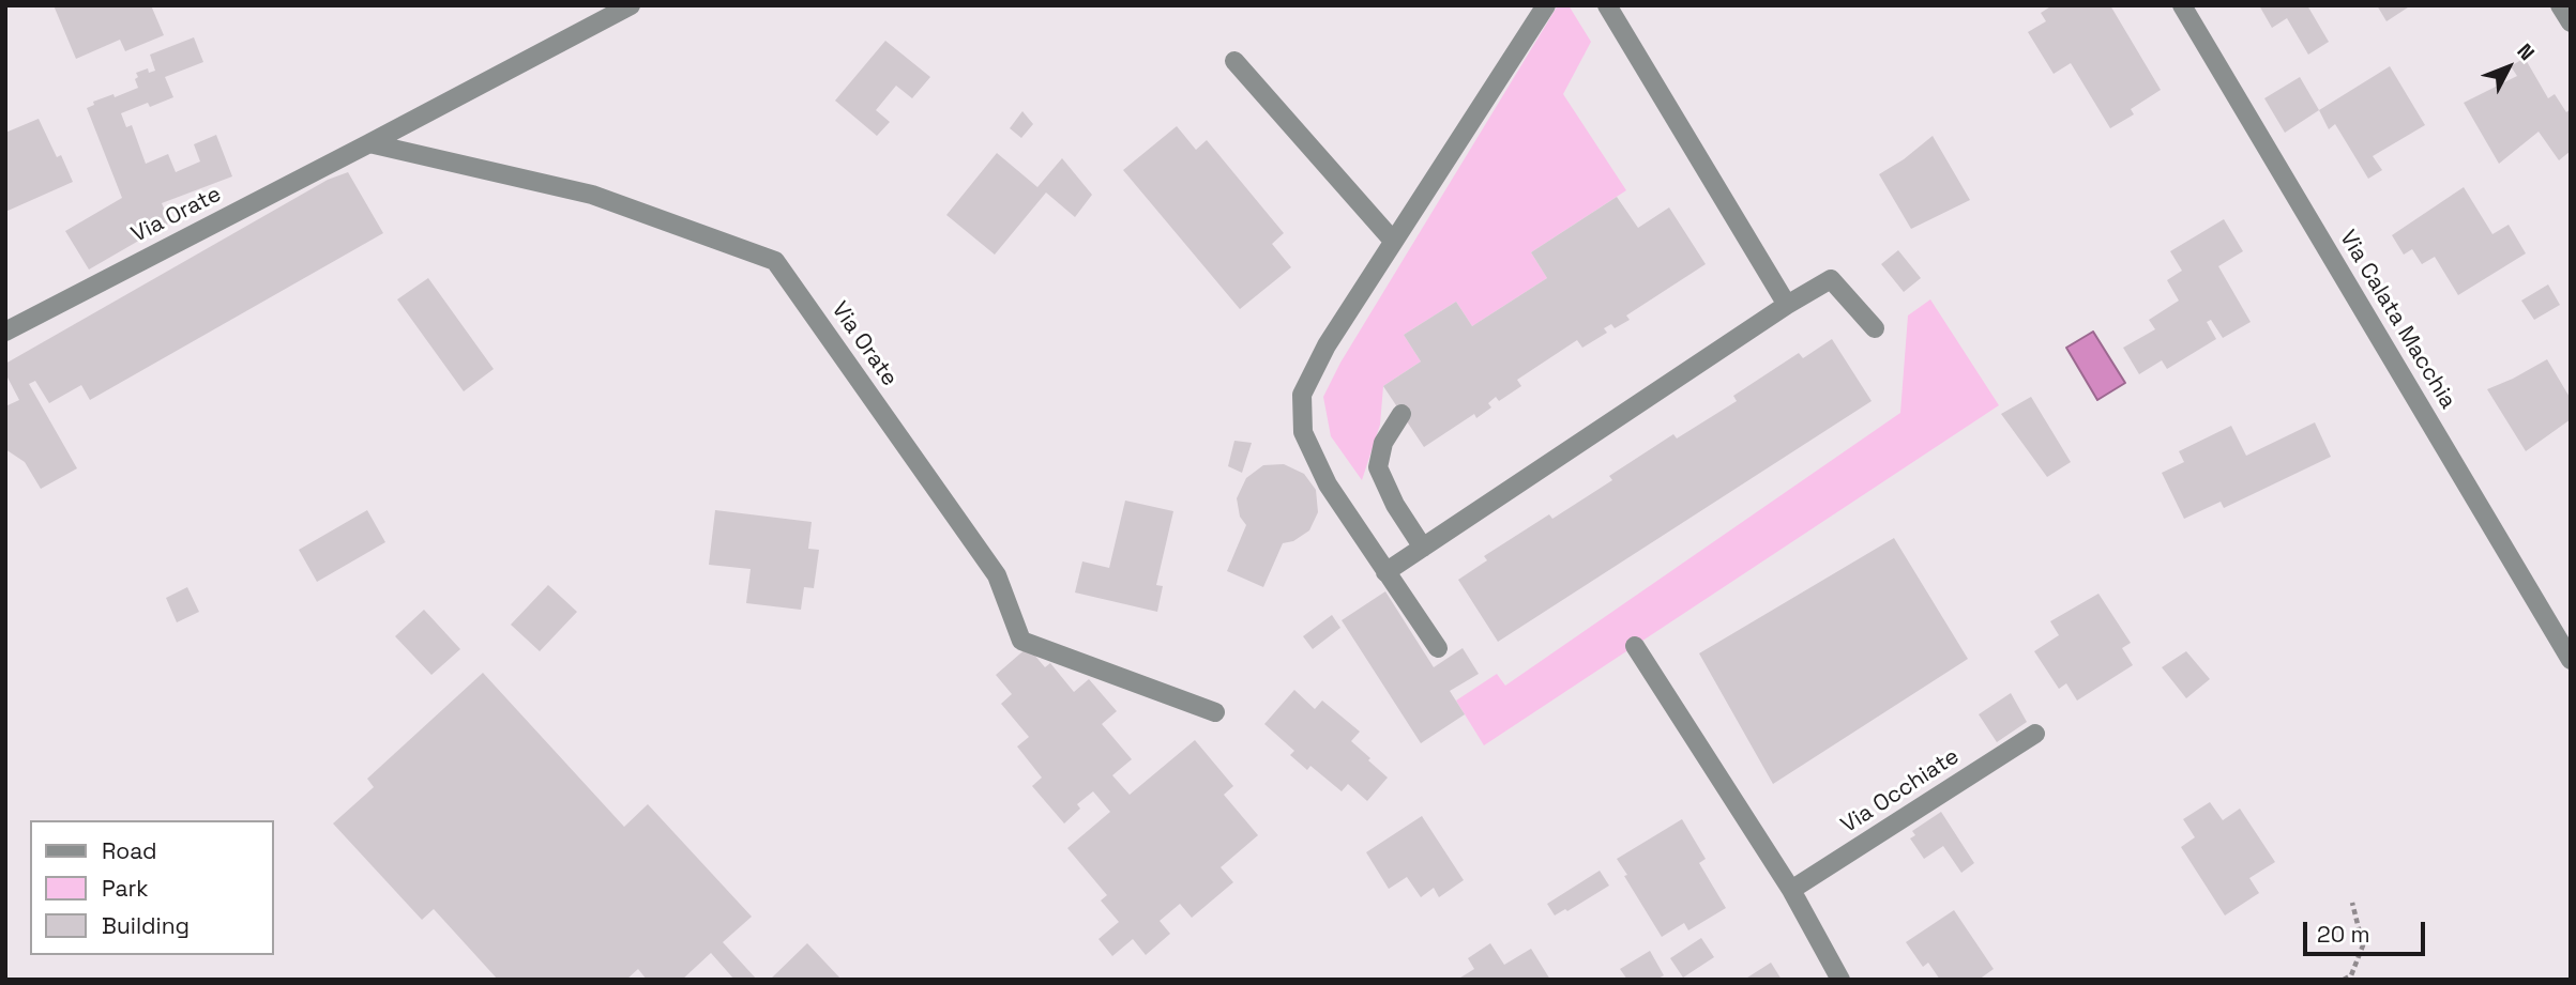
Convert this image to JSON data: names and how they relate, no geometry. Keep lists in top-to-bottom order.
{
  "streets": {
    "street": ["Via Orate", "Via Calata Macchia", "Via Occhiate"]
  },
  "legend": ["Road", "Park", "Building"],
  "scale_bar": "20 m",
  "north": "top right"
}
